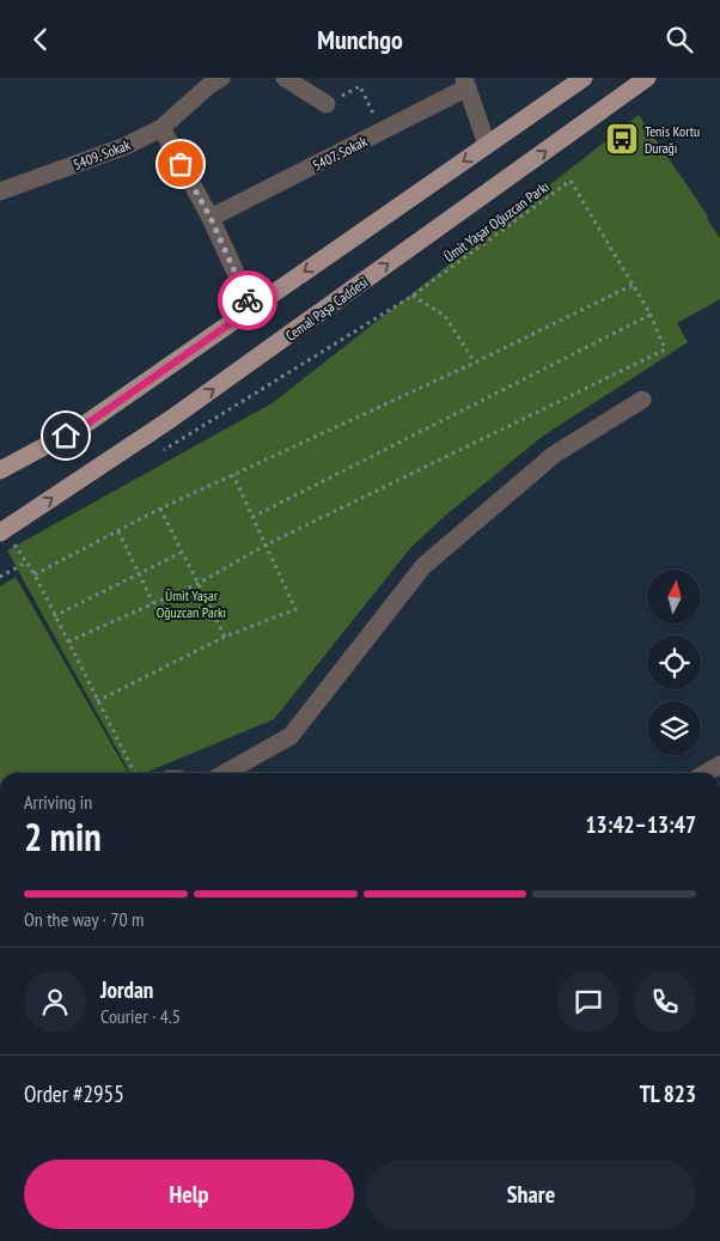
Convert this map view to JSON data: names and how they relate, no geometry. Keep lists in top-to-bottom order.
{
  "streets": {
    "main road": ["Cemal Paşa Caddesi"],
    "street": ["5407. Sokak", "5409. Sokak"],
    "path": ["Ümit Yaşar Oğuzcan Parkı"]
  },
  "parks": ["Ümit Yaşar Oğuzcan Parkı"],
  "places": {
    "bus stop": ["Tenis Kortu Durağı"]
  },
  "north": "top",
  "page": {
    "header": "Munchgo",
    "heading": ["2 min", "Arriving in", "13:42–13:47"],
    "panel": [
      "Jordan",
      "Courier · 4.5",
      "Order #2955",
      "TL 823"
    ],
    "bar": "On the way · 70 m",
    "buttons": ["Help", "Share"]
  }
}
